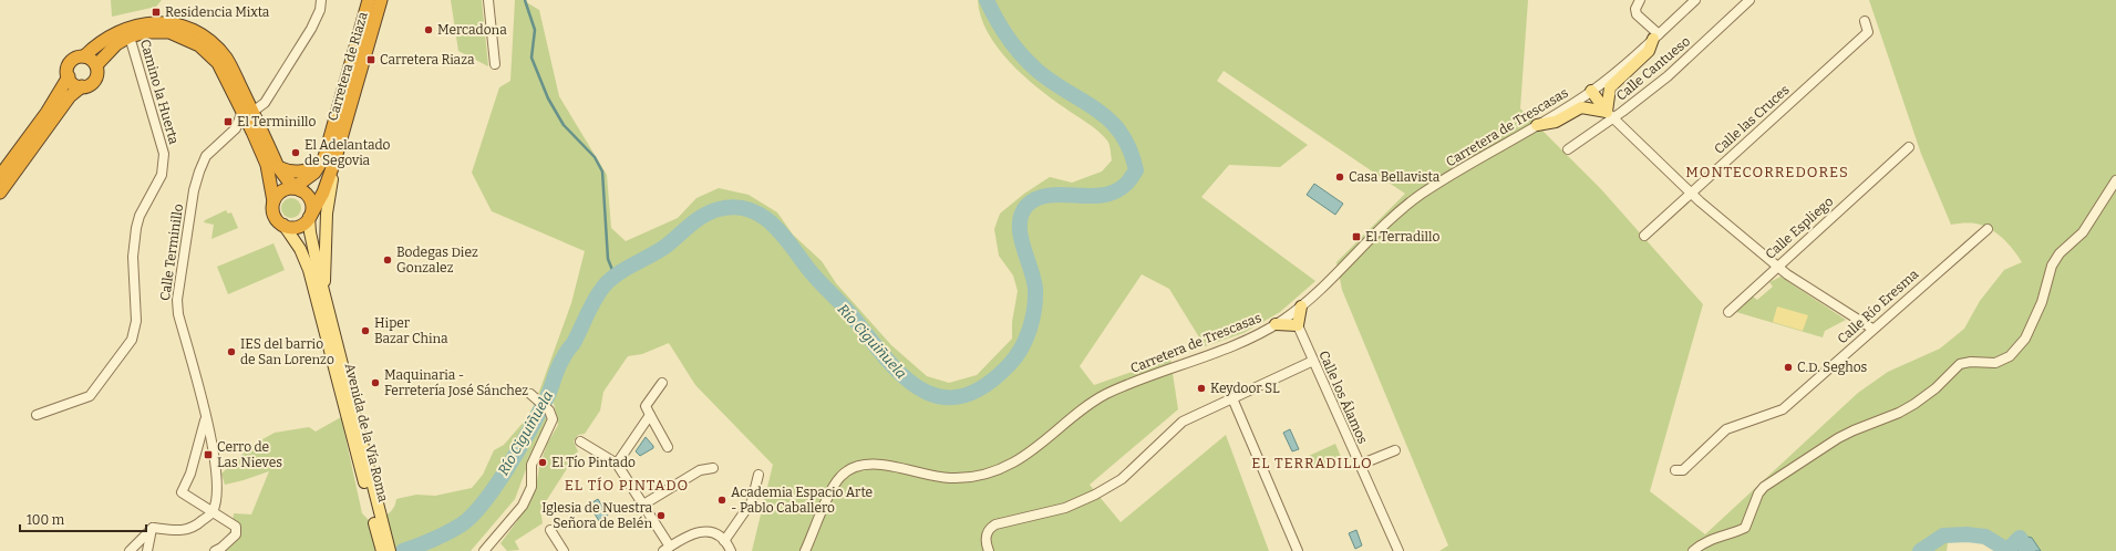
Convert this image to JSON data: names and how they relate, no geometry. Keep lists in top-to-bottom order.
{
  "streets": {
    "highway": ["Carretera de Riaza"],
    "main road": ["Avenida de la Vía Roma"],
    "street": [
      "Calle Cantueso",
      "Camino la Huerta",
      "Calle las Cruces",
      "Carretera de Trescasas",
      "Calle Espliego",
      "Calle Terminillo",
      "Calle Río Eresma",
      "Calle los Álamos"
    ]
  },
  "crossings": [
    ["Carretera de Riaza", "Avenida de la Vía Roma"]
  ],
  "districts": ["MONTECORREDORES", "EL TERRADILLO", "EL TÍO PINTADO"],
  "water": ["Río Ciguiñuela"],
  "places": {
    "transit": [
      "Residencia Mixta",
      "Carretera Riaza",
      "El Terminillo",
      "El Terradillo",
      "Cerro de Las Nieves"
    ],
    "other": [
      "Mercadona",
      "El Adelantado de Segovia",
      "Casa Bellavista",
      "Bodegas Diez Gonzalez",
      "Hiper Bazar China",
      "IES del barrio de San Lorenzo",
      "C.D. Seghos",
      "Maquinaria - Ferretería José Sánchez",
      "Keydoor SL",
      "El Tío Pintado",
      "Academia Espacio Arte - Pablo Caballero",
      "Iglesia de Nuestra Señora de Belén"
    ]
  },
  "scale_bar": "100 m"
}
